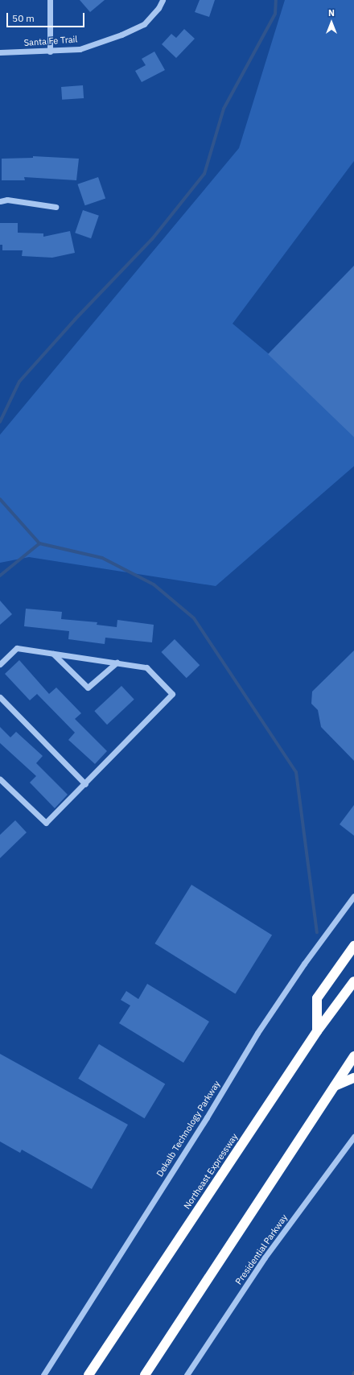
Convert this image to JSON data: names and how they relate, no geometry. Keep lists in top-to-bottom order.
{
  "streets": {
    "highway": ["Northeast Expressway"],
    "street": ["Santa Fe Trail", "Dekalb Technology Parkway", "Presidential Parkway"]
  },
  "scale_bar": "50 m",
  "north": "top"
}
